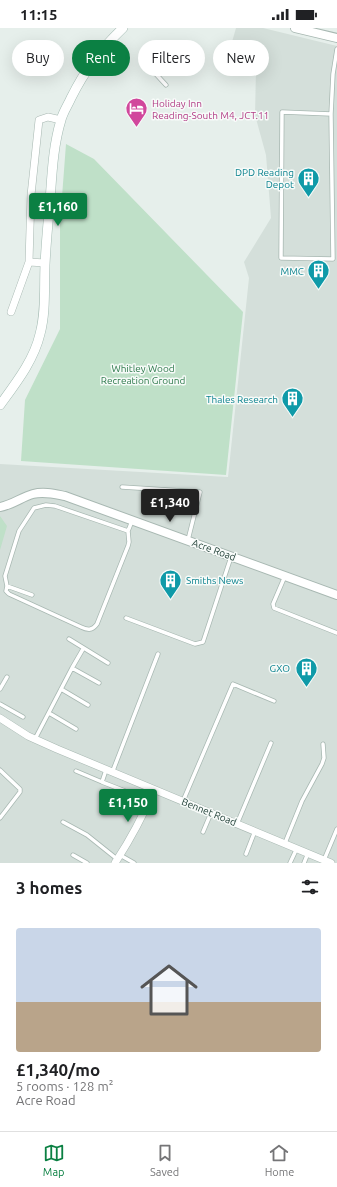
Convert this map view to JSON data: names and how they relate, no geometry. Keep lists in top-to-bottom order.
{
  "streets": {
    "street": ["Acre Road", "Bennet Road"]
  },
  "parks": ["Whitley Wood Recreation Ground"],
  "places": {
    "hotel": ["Holiday Inn Reading-South M4, JCT.11"],
    "building": [
      "DPD Reading Depot",
      "MMC",
      "Thales Research",
      "Smiths News",
      "GXO"
    ]
  },
  "page": {
    "status": "11:15",
    "chip": [
      "Buy",
      "Rent",
      "Filters",
      "New"
    ],
    "price": ["£1,160", "£1,340", "£1,150"],
    "heading": "3 homes",
    "list": [
      {
        "name": "£1,340/mo",
        "note": "5 rooms · 128 m² · Acre Road"
      }
    ],
    "tabs": ["Map", "Saved", "Home"]
  }
}
